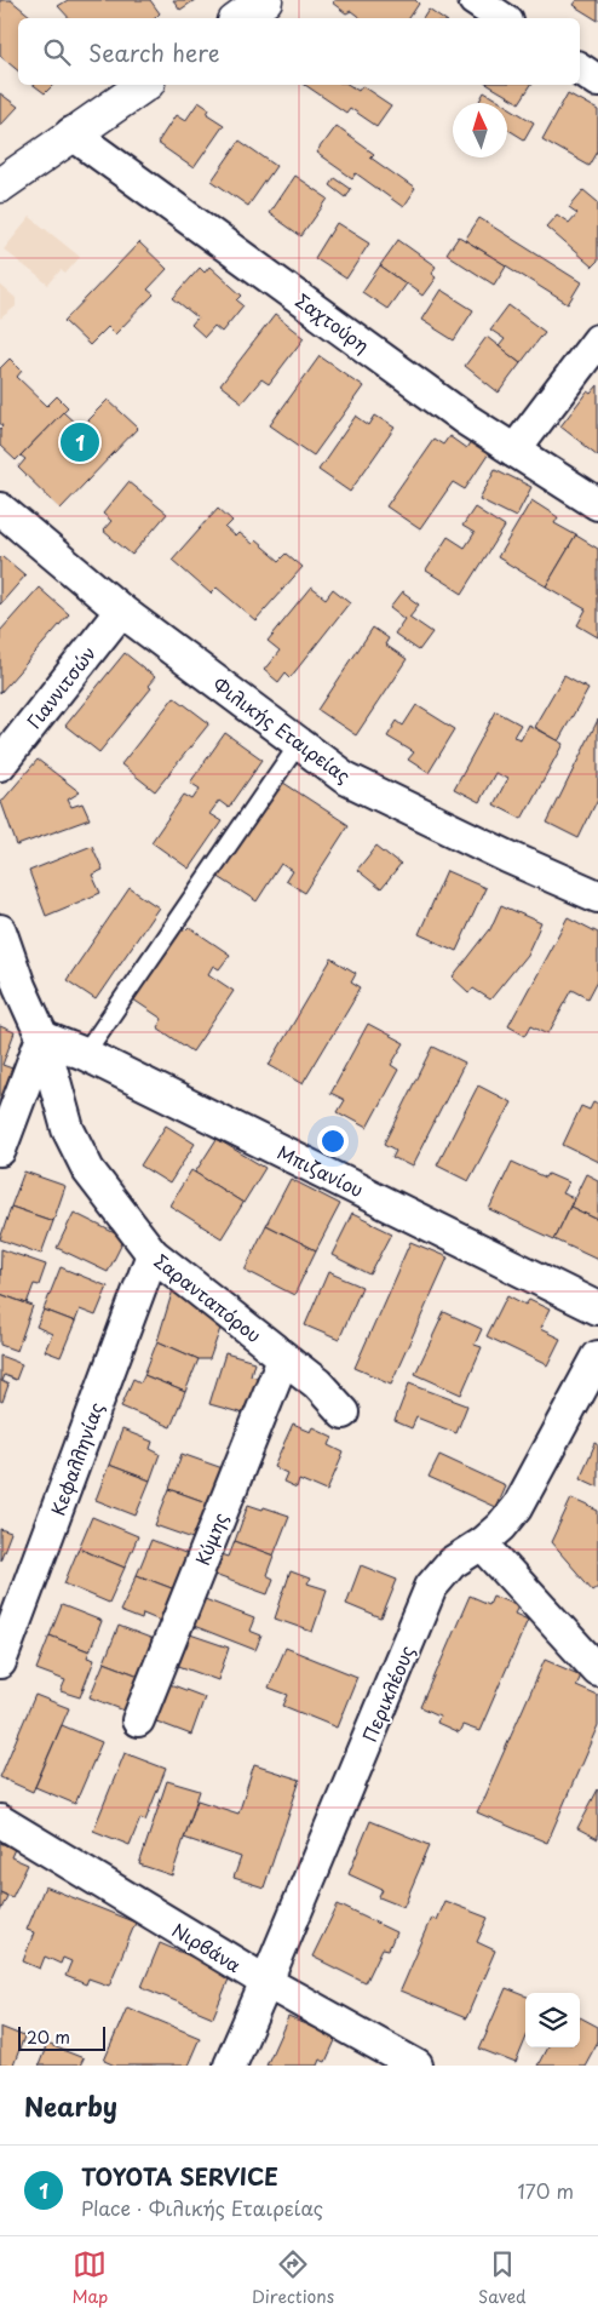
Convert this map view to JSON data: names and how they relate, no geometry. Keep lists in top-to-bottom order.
{
  "streets": {
    "street": [
      "Σαχτούρη",
      "Γιαννιτσών",
      "Φιλικής Εταιρείας",
      "Μπιζανίου",
      "Σαρανταπόρου",
      "Κεφαλληνίας",
      "Κύμης",
      "Περικλέους",
      "Νιρβάνα"
    ]
  },
  "crossings": [
    ["Γιαννιτσών", "Φιλικής Εταιρείας"],
    ["Μπιζανίου", "Σαρανταπόρου"],
    ["Σαρανταπόρου", "Κεφαλληνίας"],
    ["Σαρανταπόρου", "Κύμης"],
    ["Περικλέους", "Νιρβάνα"]
  ],
  "scale_bar": "20 m",
  "north": "top",
  "page": {
    "search": "Search here",
    "pins": "1",
    "scale": "20 m",
    "heading": "Nearby",
    "list": [
      {
        "mark": "1",
        "name": "TOYOTA SERVICE",
        "note": "Place · Φιλικής Εταιρείας",
        "value": "170 m"
      }
    ],
    "nav": ["Map", "Directions", "Saved"]
  }
}
